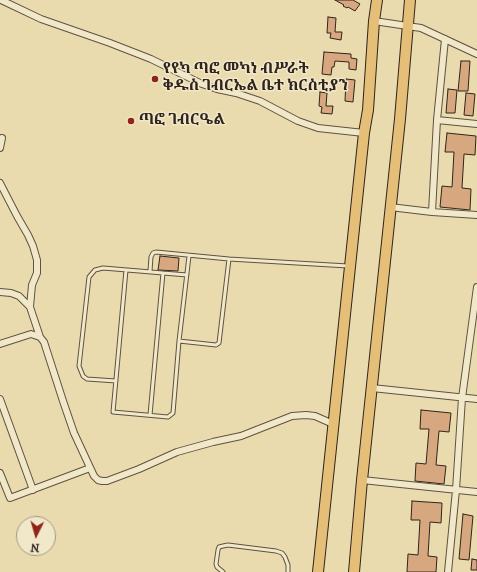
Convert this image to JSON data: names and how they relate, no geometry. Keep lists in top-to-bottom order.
{
  "places": ["የየካ ጣፎ መካነ ብሥራት ቅዱስ ገብርኤል ቤተ ክርስቲያን", "ጣፎ ገብርዔል"],
  "north": "bottom"
}
